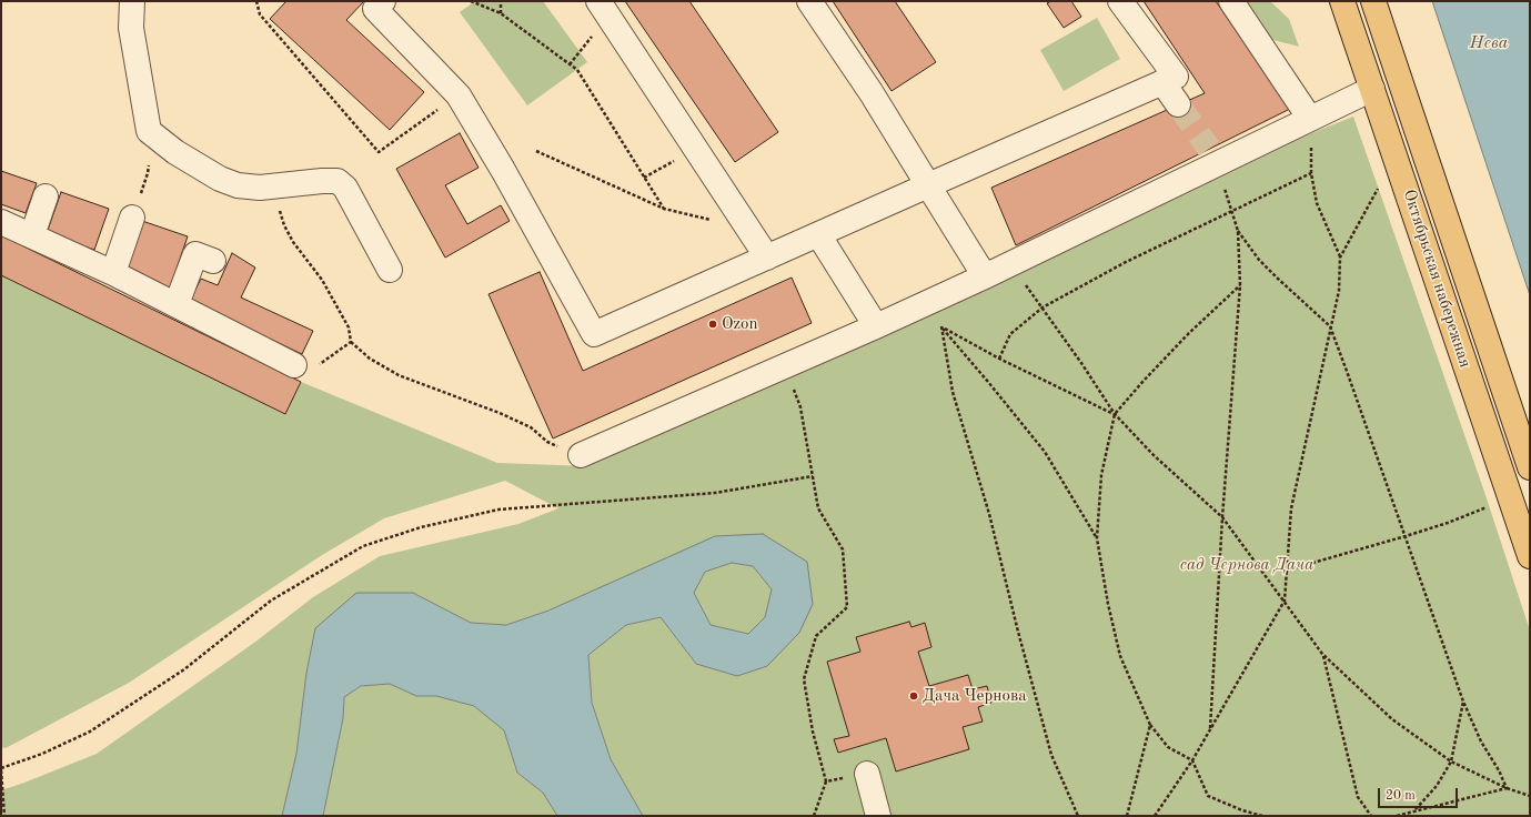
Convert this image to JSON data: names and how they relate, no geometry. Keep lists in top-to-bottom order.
{
  "streets": {
    "main road": ["Октябрьская набережная"]
  },
  "water": ["Нева"],
  "parks": ["сад Чернова Дача"],
  "places": ["Ozon", "Дача Чернова"],
  "scale_bar": "20 m"
}
